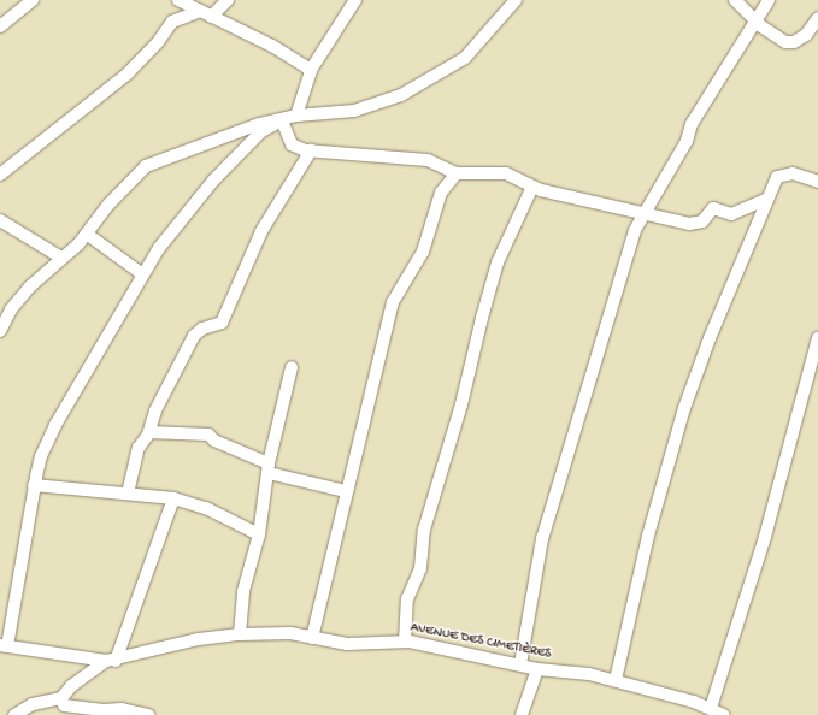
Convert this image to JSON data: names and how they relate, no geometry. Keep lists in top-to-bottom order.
{
  "streets": {
    "street": ["AVENUE DES CIMETIÈRES"]
  }
}
